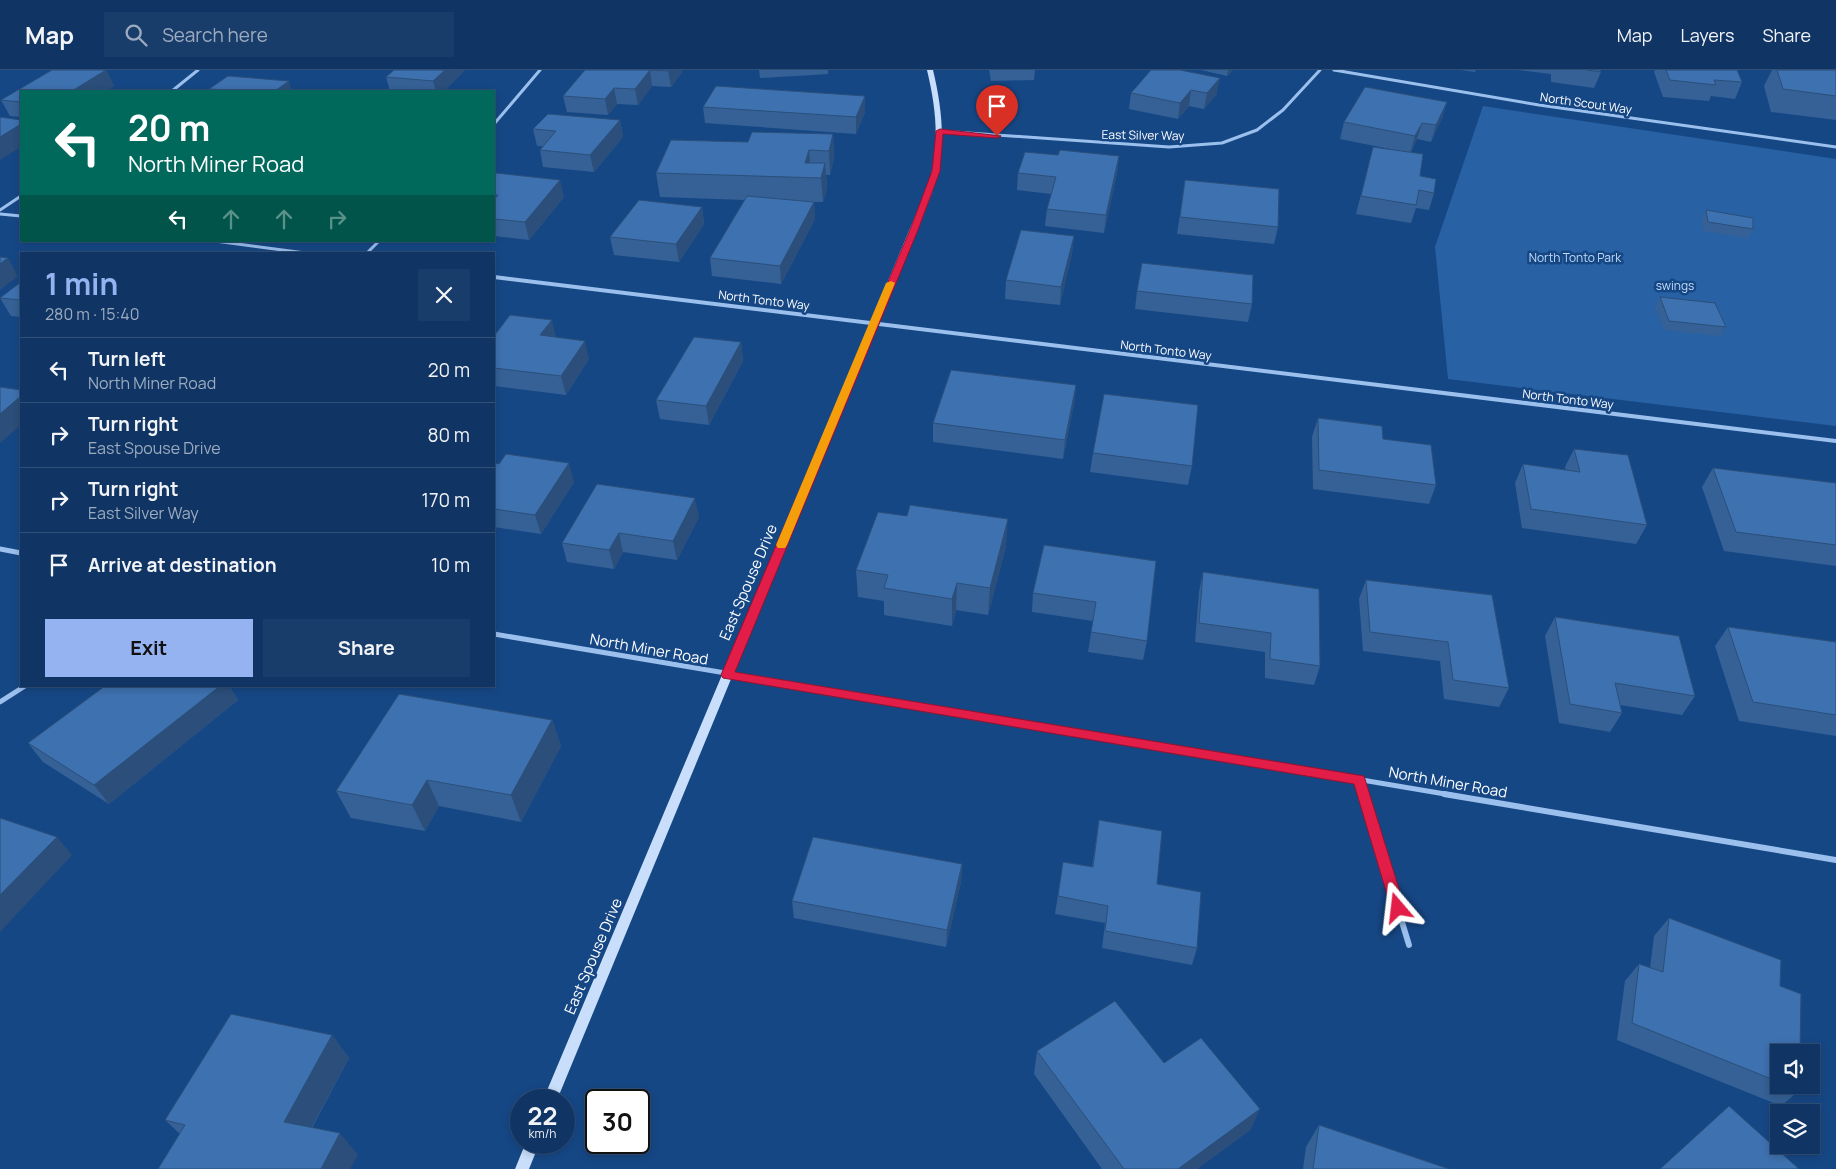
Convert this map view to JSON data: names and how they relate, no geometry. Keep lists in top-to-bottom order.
{
  "streets": {
    "main road": ["East Spouse Drive"],
    "street": [
      "North Scout Way",
      "East Silver Way",
      "North Tonto Way",
      "North Miner Road"
    ]
  },
  "crossings": [
    ["East Silver Way", "East Spouse Drive"],
    ["North Tonto Way", "East Spouse Drive"],
    ["East Spouse Drive", "North Miner Road"]
  ],
  "parks": ["North Tonto Park", "swings"],
  "page": {
    "header": "Map",
    "search": "Search here",
    "nav": ["Map", "Layers", "Share"],
    "turn": ["20 m", "North Miner Road"],
    "heading": ["1 min", "280 m · 15:40"],
    "list": [
      {
        "name": "Turn left",
        "note": "North Miner Road",
        "value": "20 m"
      },
      {
        "name": "Turn right",
        "note": "East Spouse Drive",
        "value": "80 m"
      },
      {
        "name": "Turn right",
        "note": "East Silver Way",
        "value": "170 m"
      },
      {
        "name": "Arrive at destination",
        "value": "10 m"
      }
    ],
    "buttons": ["Exit", "Share"],
    "speed": "22 km/h",
    "limit": "30"
  }
}
